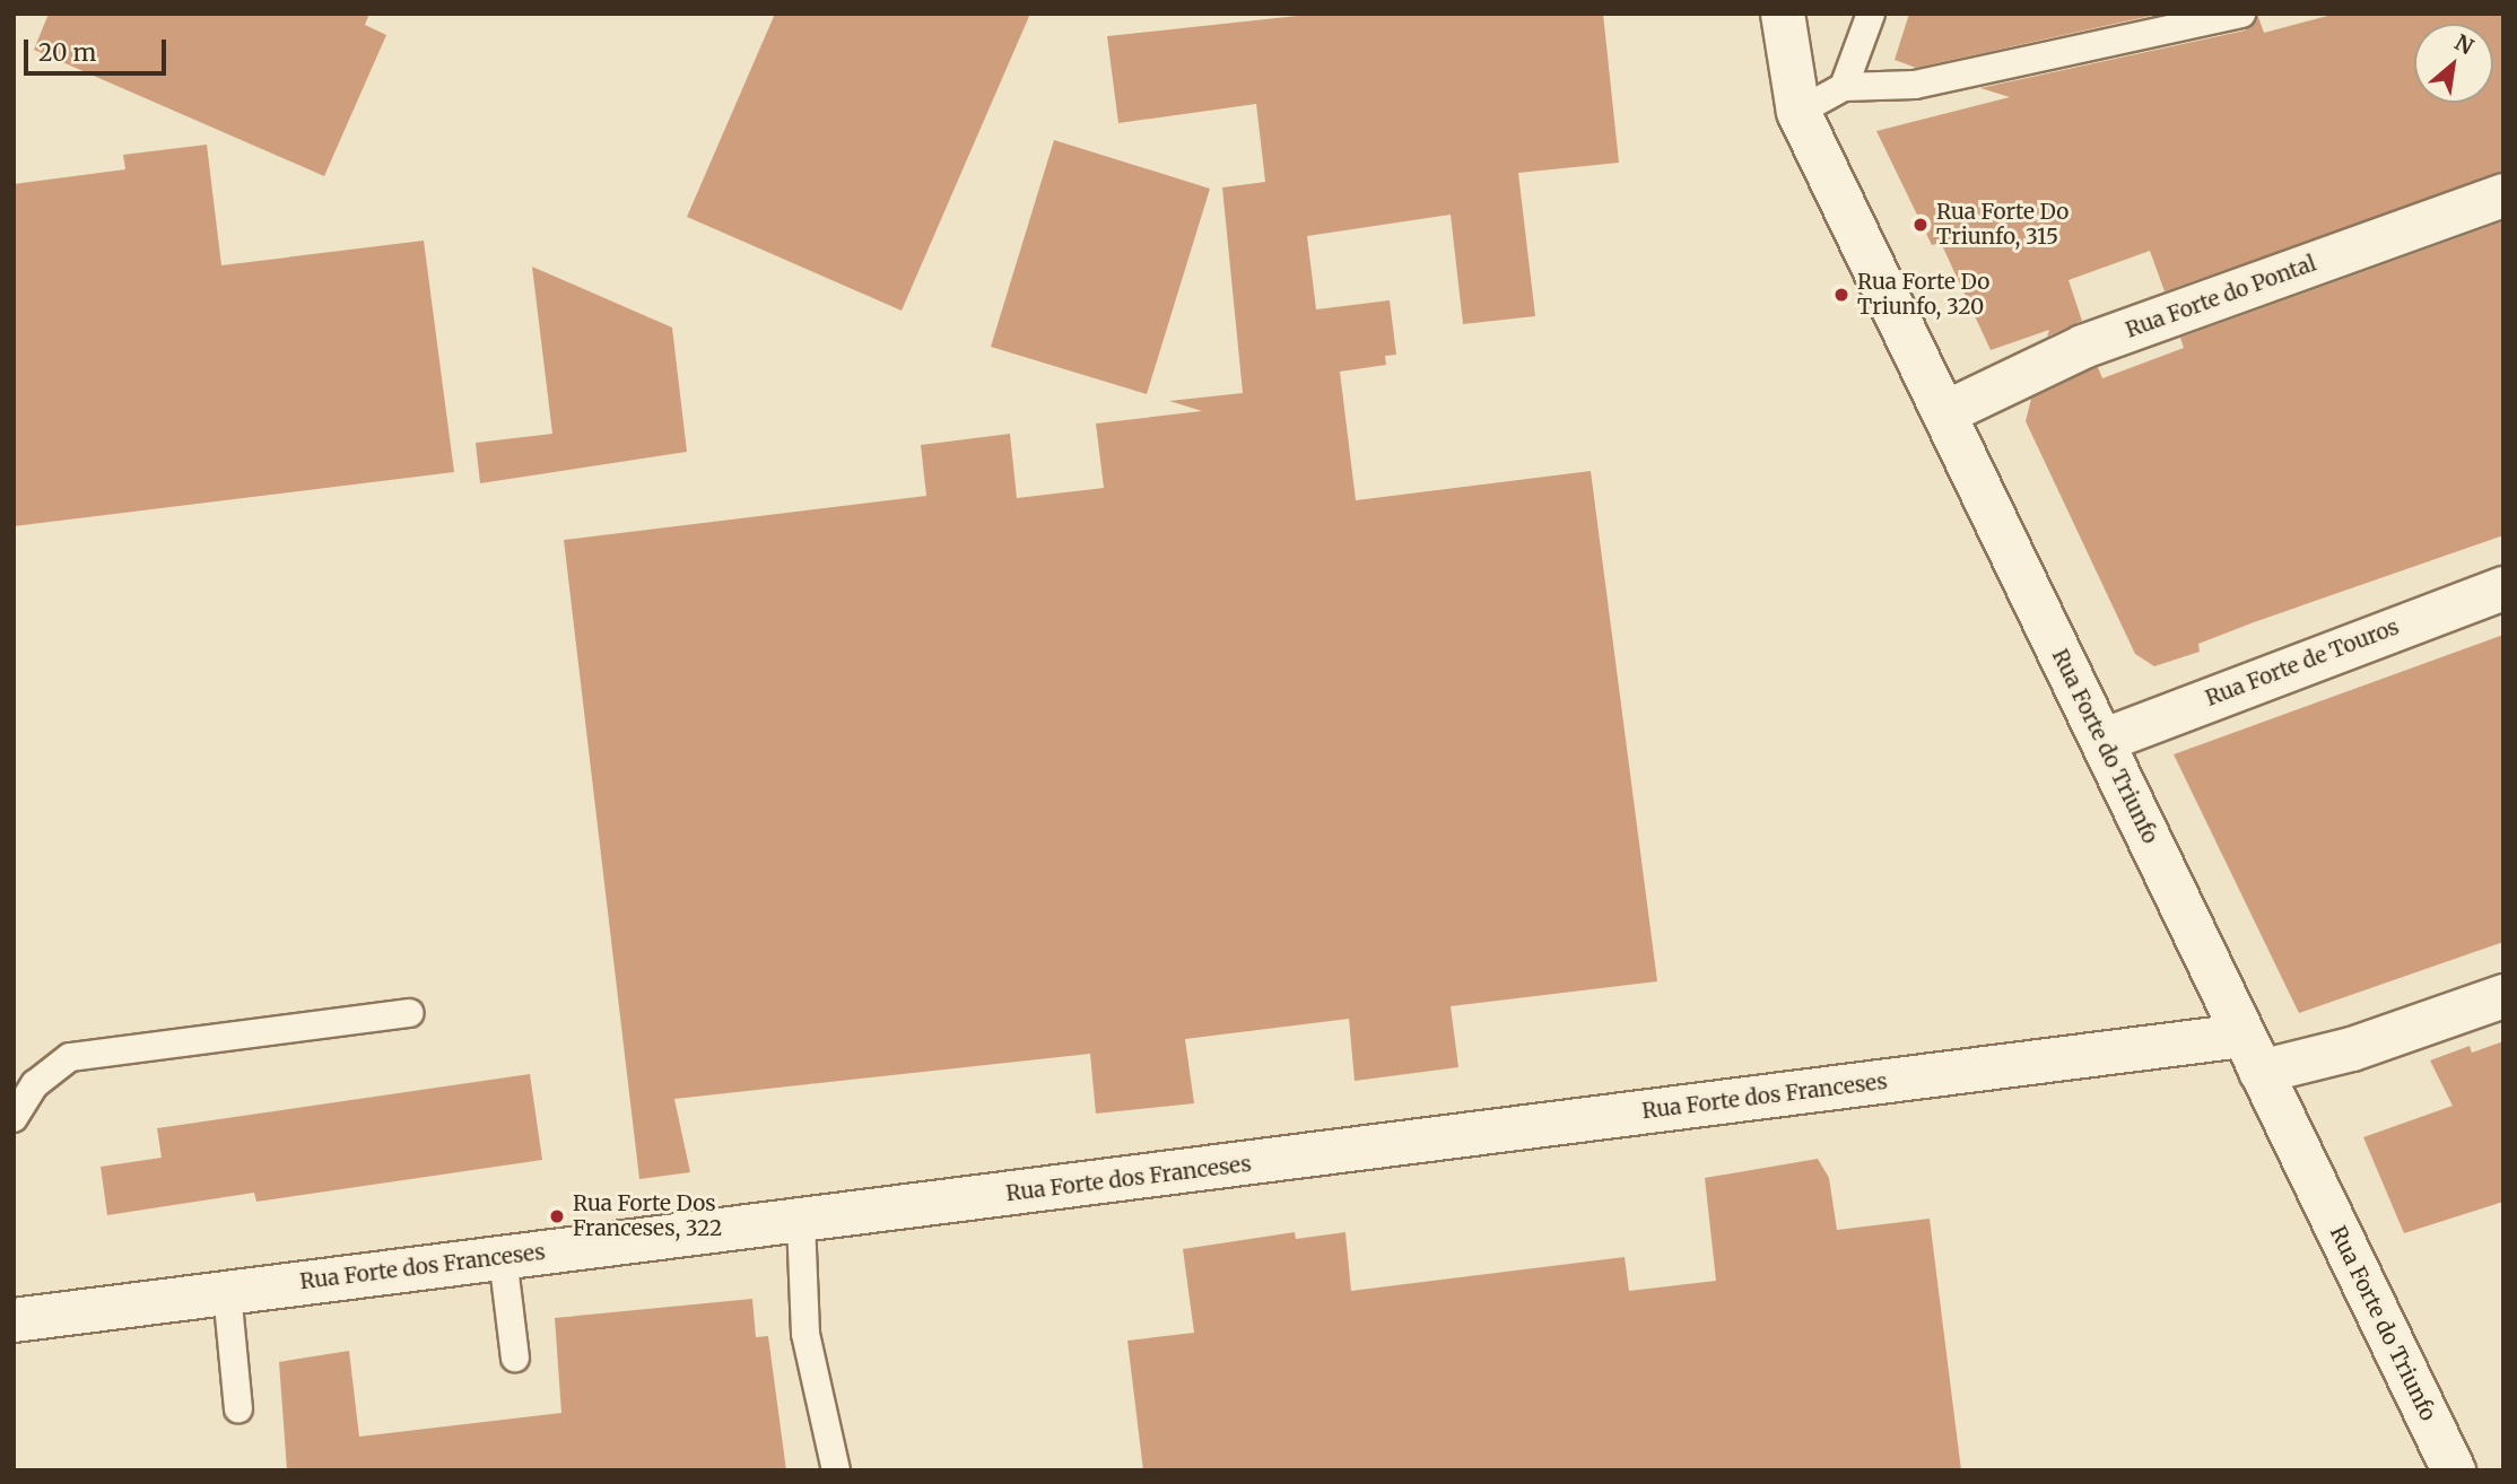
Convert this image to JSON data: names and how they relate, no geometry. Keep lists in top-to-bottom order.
{
  "streets": {
    "street": [
      "Rua Forte do Pontal",
      "Rua Forte de Touros",
      "Rua Forte do Triunfo",
      "Rua Forte dos Franceses"
    ]
  },
  "crossings": [
    ["Rua Forte do Pontal", "Rua Forte do Triunfo"],
    ["Rua Forte de Touros", "Rua Forte do Triunfo"],
    ["Rua Forte do Triunfo", "Rua Forte dos Franceses"]
  ],
  "places": ["Rua Forte Do Triunfo, 315", "Rua Forte Do Triunfo, 320", "Rua Forte Dos Franceses, 322"],
  "scale_bar": "20 m",
  "north": "top right"
}
